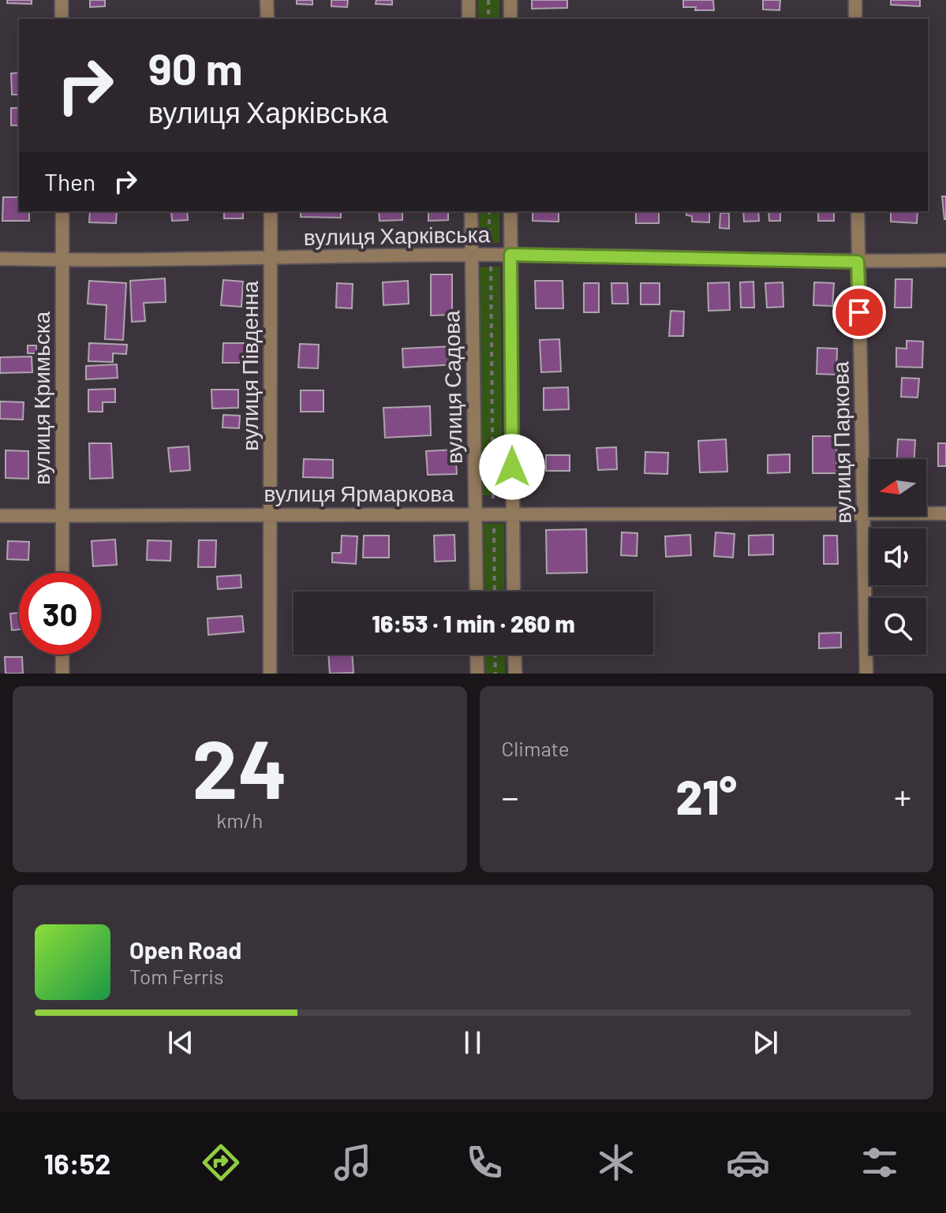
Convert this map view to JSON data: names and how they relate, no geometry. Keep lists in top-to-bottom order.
{
  "streets": {
    "street": [
      "вулиця Харківська",
      "вулиця Південна",
      "вулиця Садова",
      "вулиця Кримьска",
      "вулиця Паркова",
      "вулиця Ярмаркова"
    ]
  },
  "crossings": [
    ["вулиця Харківська", "вулиця Південна"],
    ["вулиця Харківська", "вулиця Садова"],
    ["вулиця Харківська", "вулиця Кримьска"],
    ["вулиця Харківська", "вулиця Паркова"],
    ["вулиця Південна", "вулиця Ярмаркова"],
    ["вулиця Садова", "вулиця Ярмаркова"],
    ["вулиця Кримьска", "вулиця Ярмаркова"],
    ["вулиця Паркова", "вулиця Ярмаркова"]
  ],
  "north": "left",
  "page": {
    "turn": ["90 m", "вулиця Харківська"],
    "then": "Then",
    "limit": "30",
    "trip": "16:53 · 1 min · 260 m",
    "tile": [
      ["24", "km/h"],
      "Climate"
    ],
    "heat": ["−", "21°", "+"],
    "song": ["Open Road", "Tom Ferris"],
    "tabs": "16:52"
  }
}
